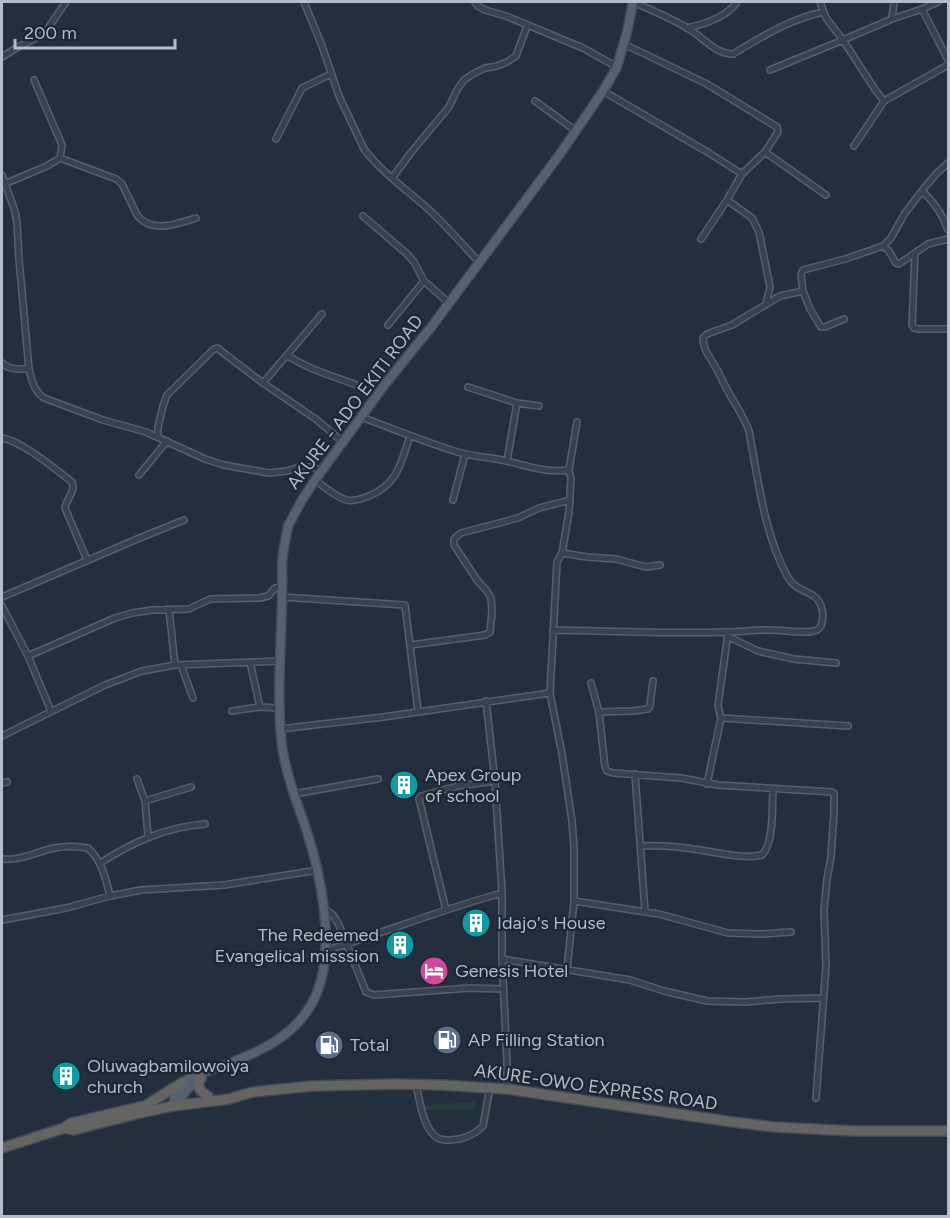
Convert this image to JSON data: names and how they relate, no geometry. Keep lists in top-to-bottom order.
{
  "streets": {
    "highway": ["AKURE-OWO EXPRESS ROAD"],
    "main road": ["AKURE - ADO EKITI ROAD"]
  },
  "places": {
    "building": [
      "Apex Group of school",
      "Idajo's House",
      "The Redeemed Evangelical misssion",
      "Oluwagbamilowoiya church"
    ],
    "hotel": ["Genesis Hotel"],
    "fuel station": ["AP Filling Station", "Total"]
  },
  "scale_bar": "200 m"
}
